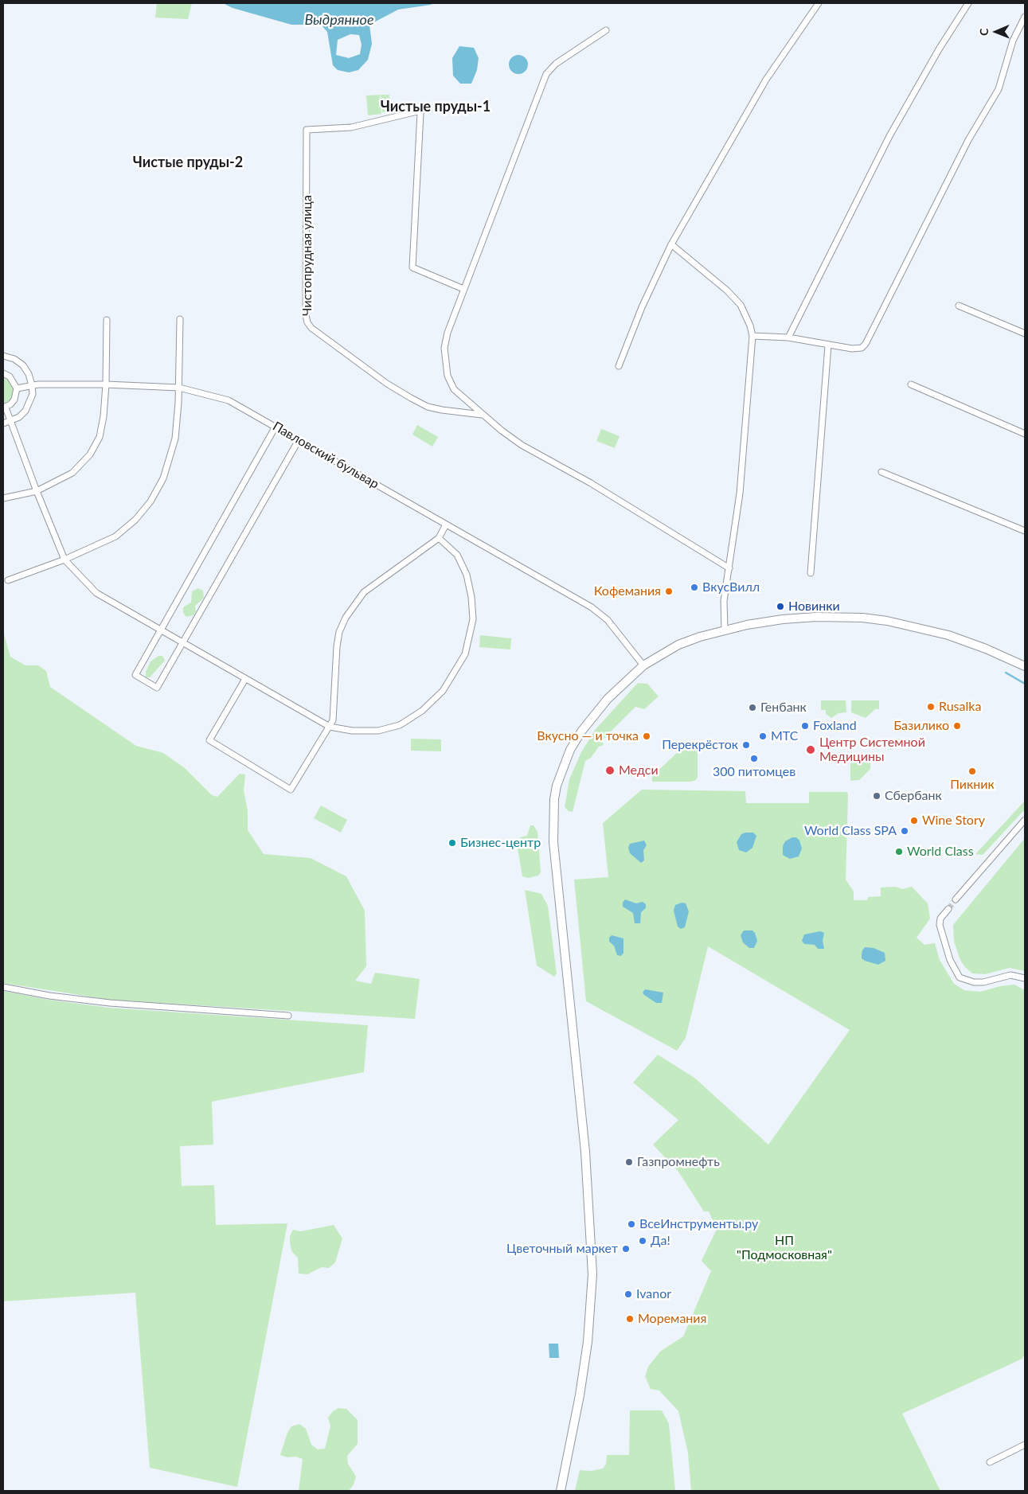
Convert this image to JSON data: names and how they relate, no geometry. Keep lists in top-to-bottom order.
{
  "streets": {
    "street": ["Чистопрудная улица", "Павловский бульвар"]
  },
  "districts": ["Чистые пруды-1", "Чистые пруды-2"],
  "water": ["Выдрянное"],
  "parks": ["НП \"Подмосковная\""],
  "places": [
    "ВкусВилл",
    "Кофемания",
    "Новинки",
    "Rusalka",
    "Генбанк",
    "Foxland",
    "Базилико",
    "Вкусно — и точка",
    "МТС",
    "Перекрёсток",
    "Центр Системной Медицины",
    "300 питомцев",
    "Медси",
    "Пикник",
    "Сбербанк",
    "Wine Story",
    "World Class SPA",
    "Бизнес-центр",
    "World Class",
    "Газпромнефть",
    "ВсеИнструменты.ру",
    "Да!",
    "Цветочный маркет",
    "Ivanor",
    "Моремания"
  ],
  "north": "left"
}
